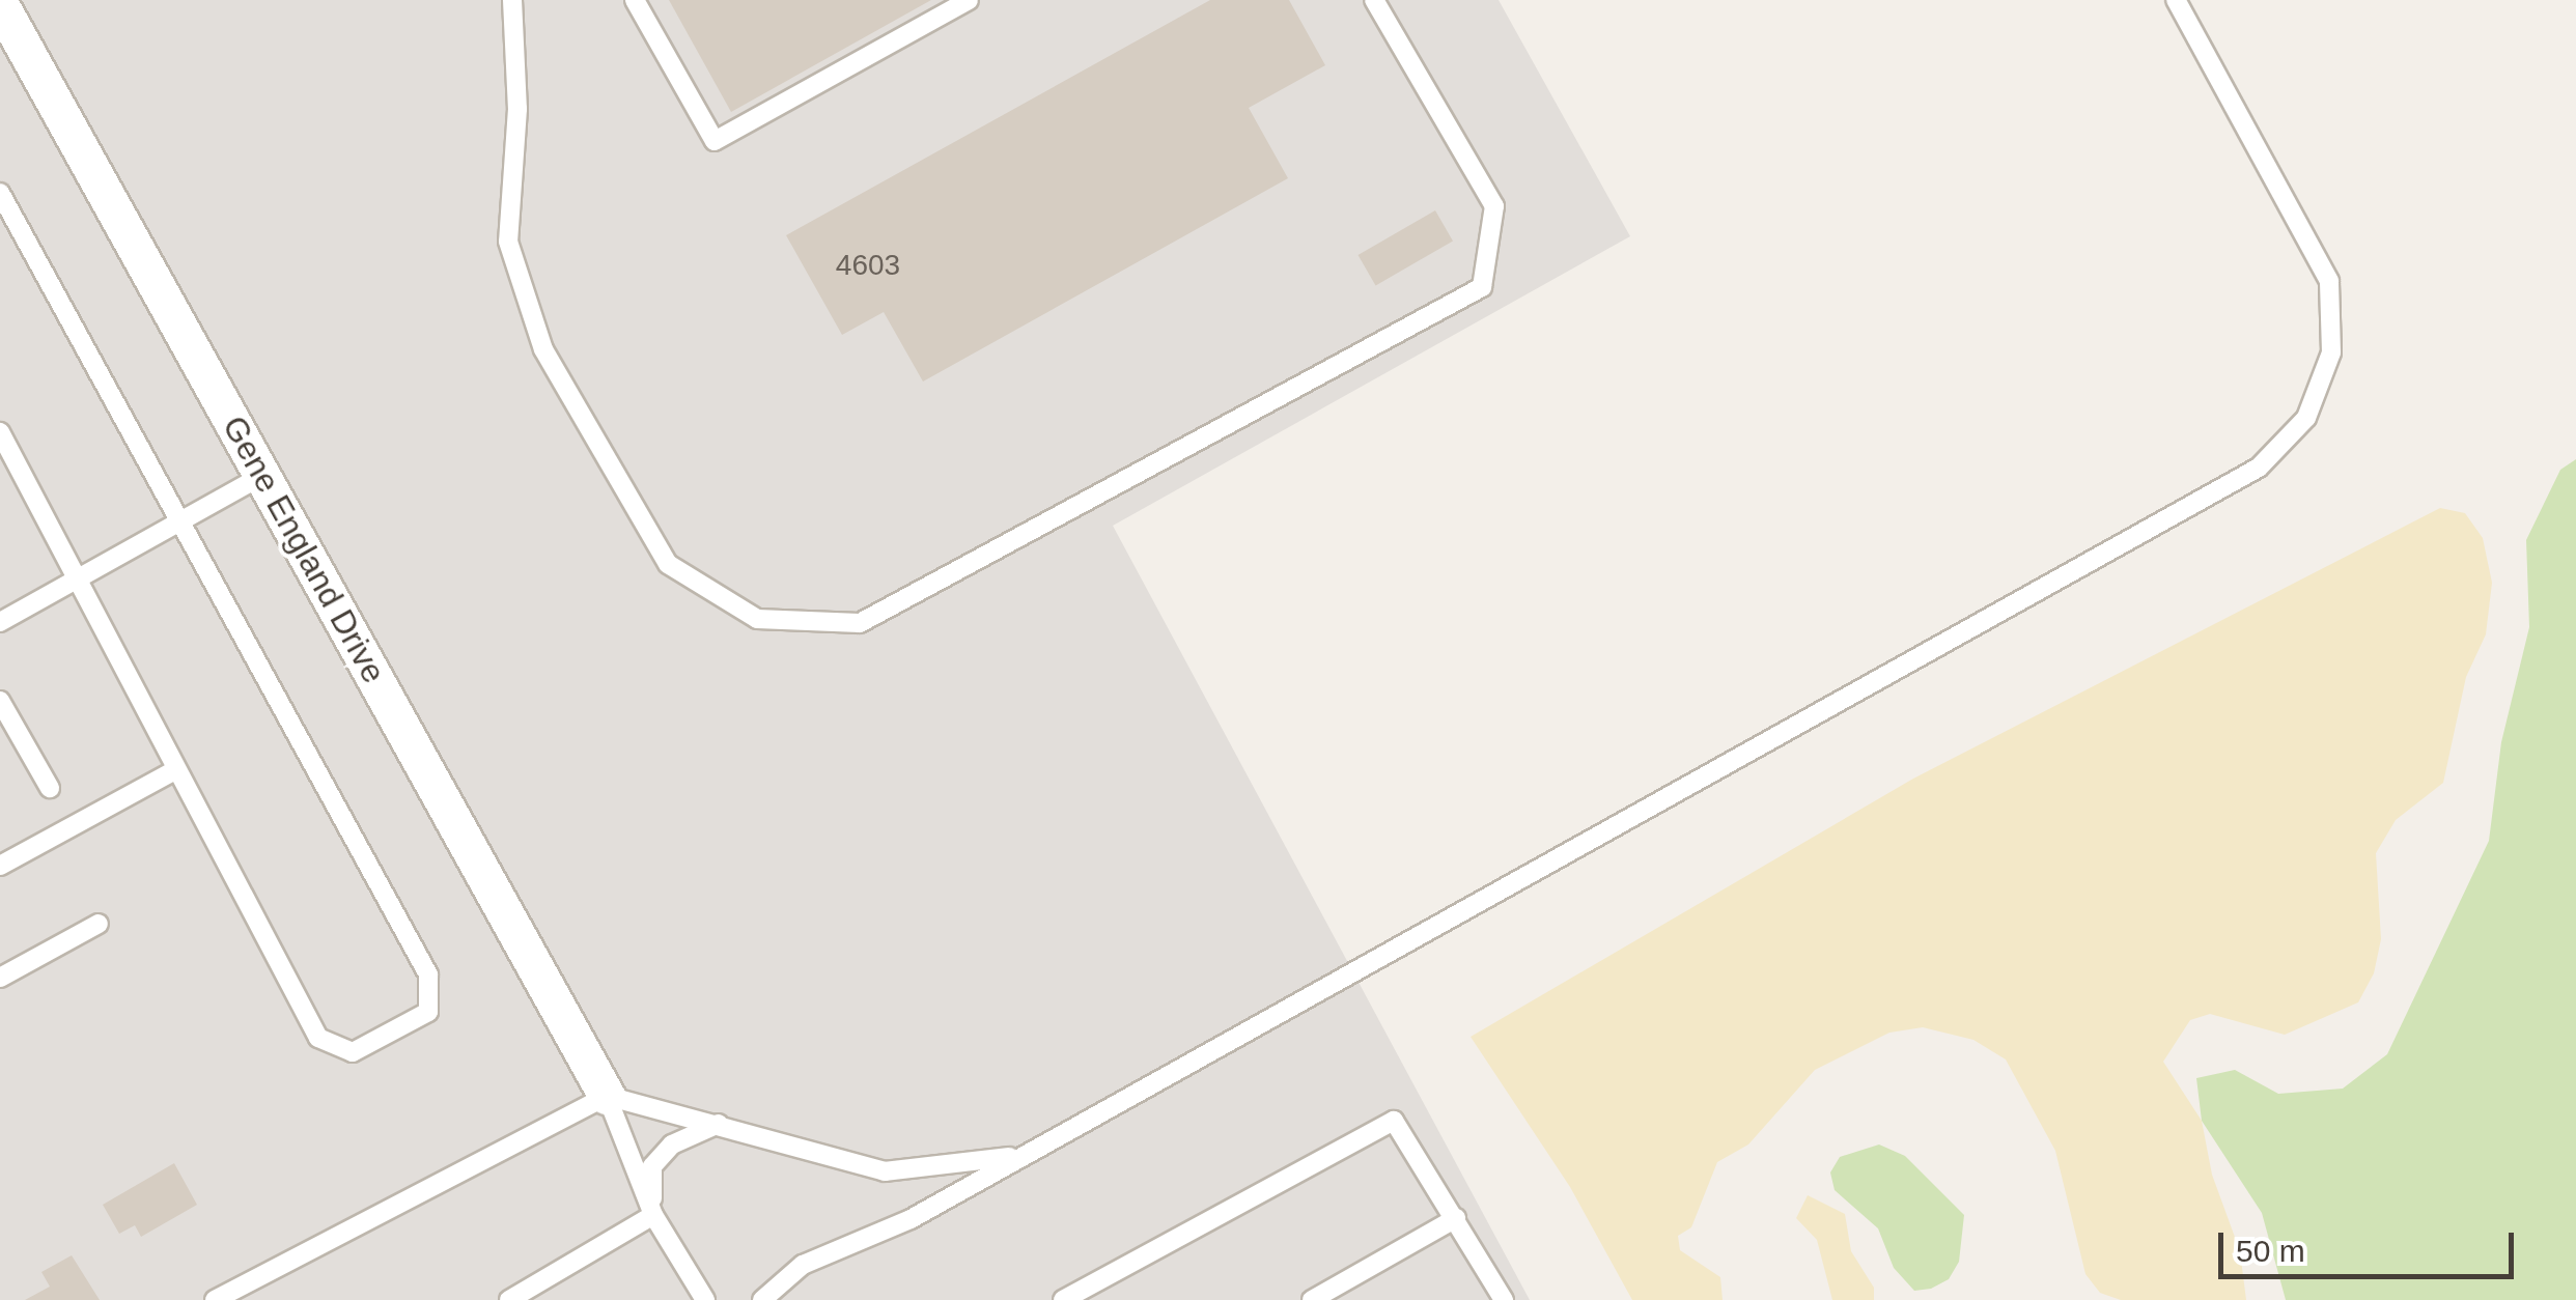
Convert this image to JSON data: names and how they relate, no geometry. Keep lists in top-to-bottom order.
{
  "streets": {
    "street": ["Gene England Drive"]
  },
  "house_numbers": ["4603"],
  "scale_bar": "50 m"
}
